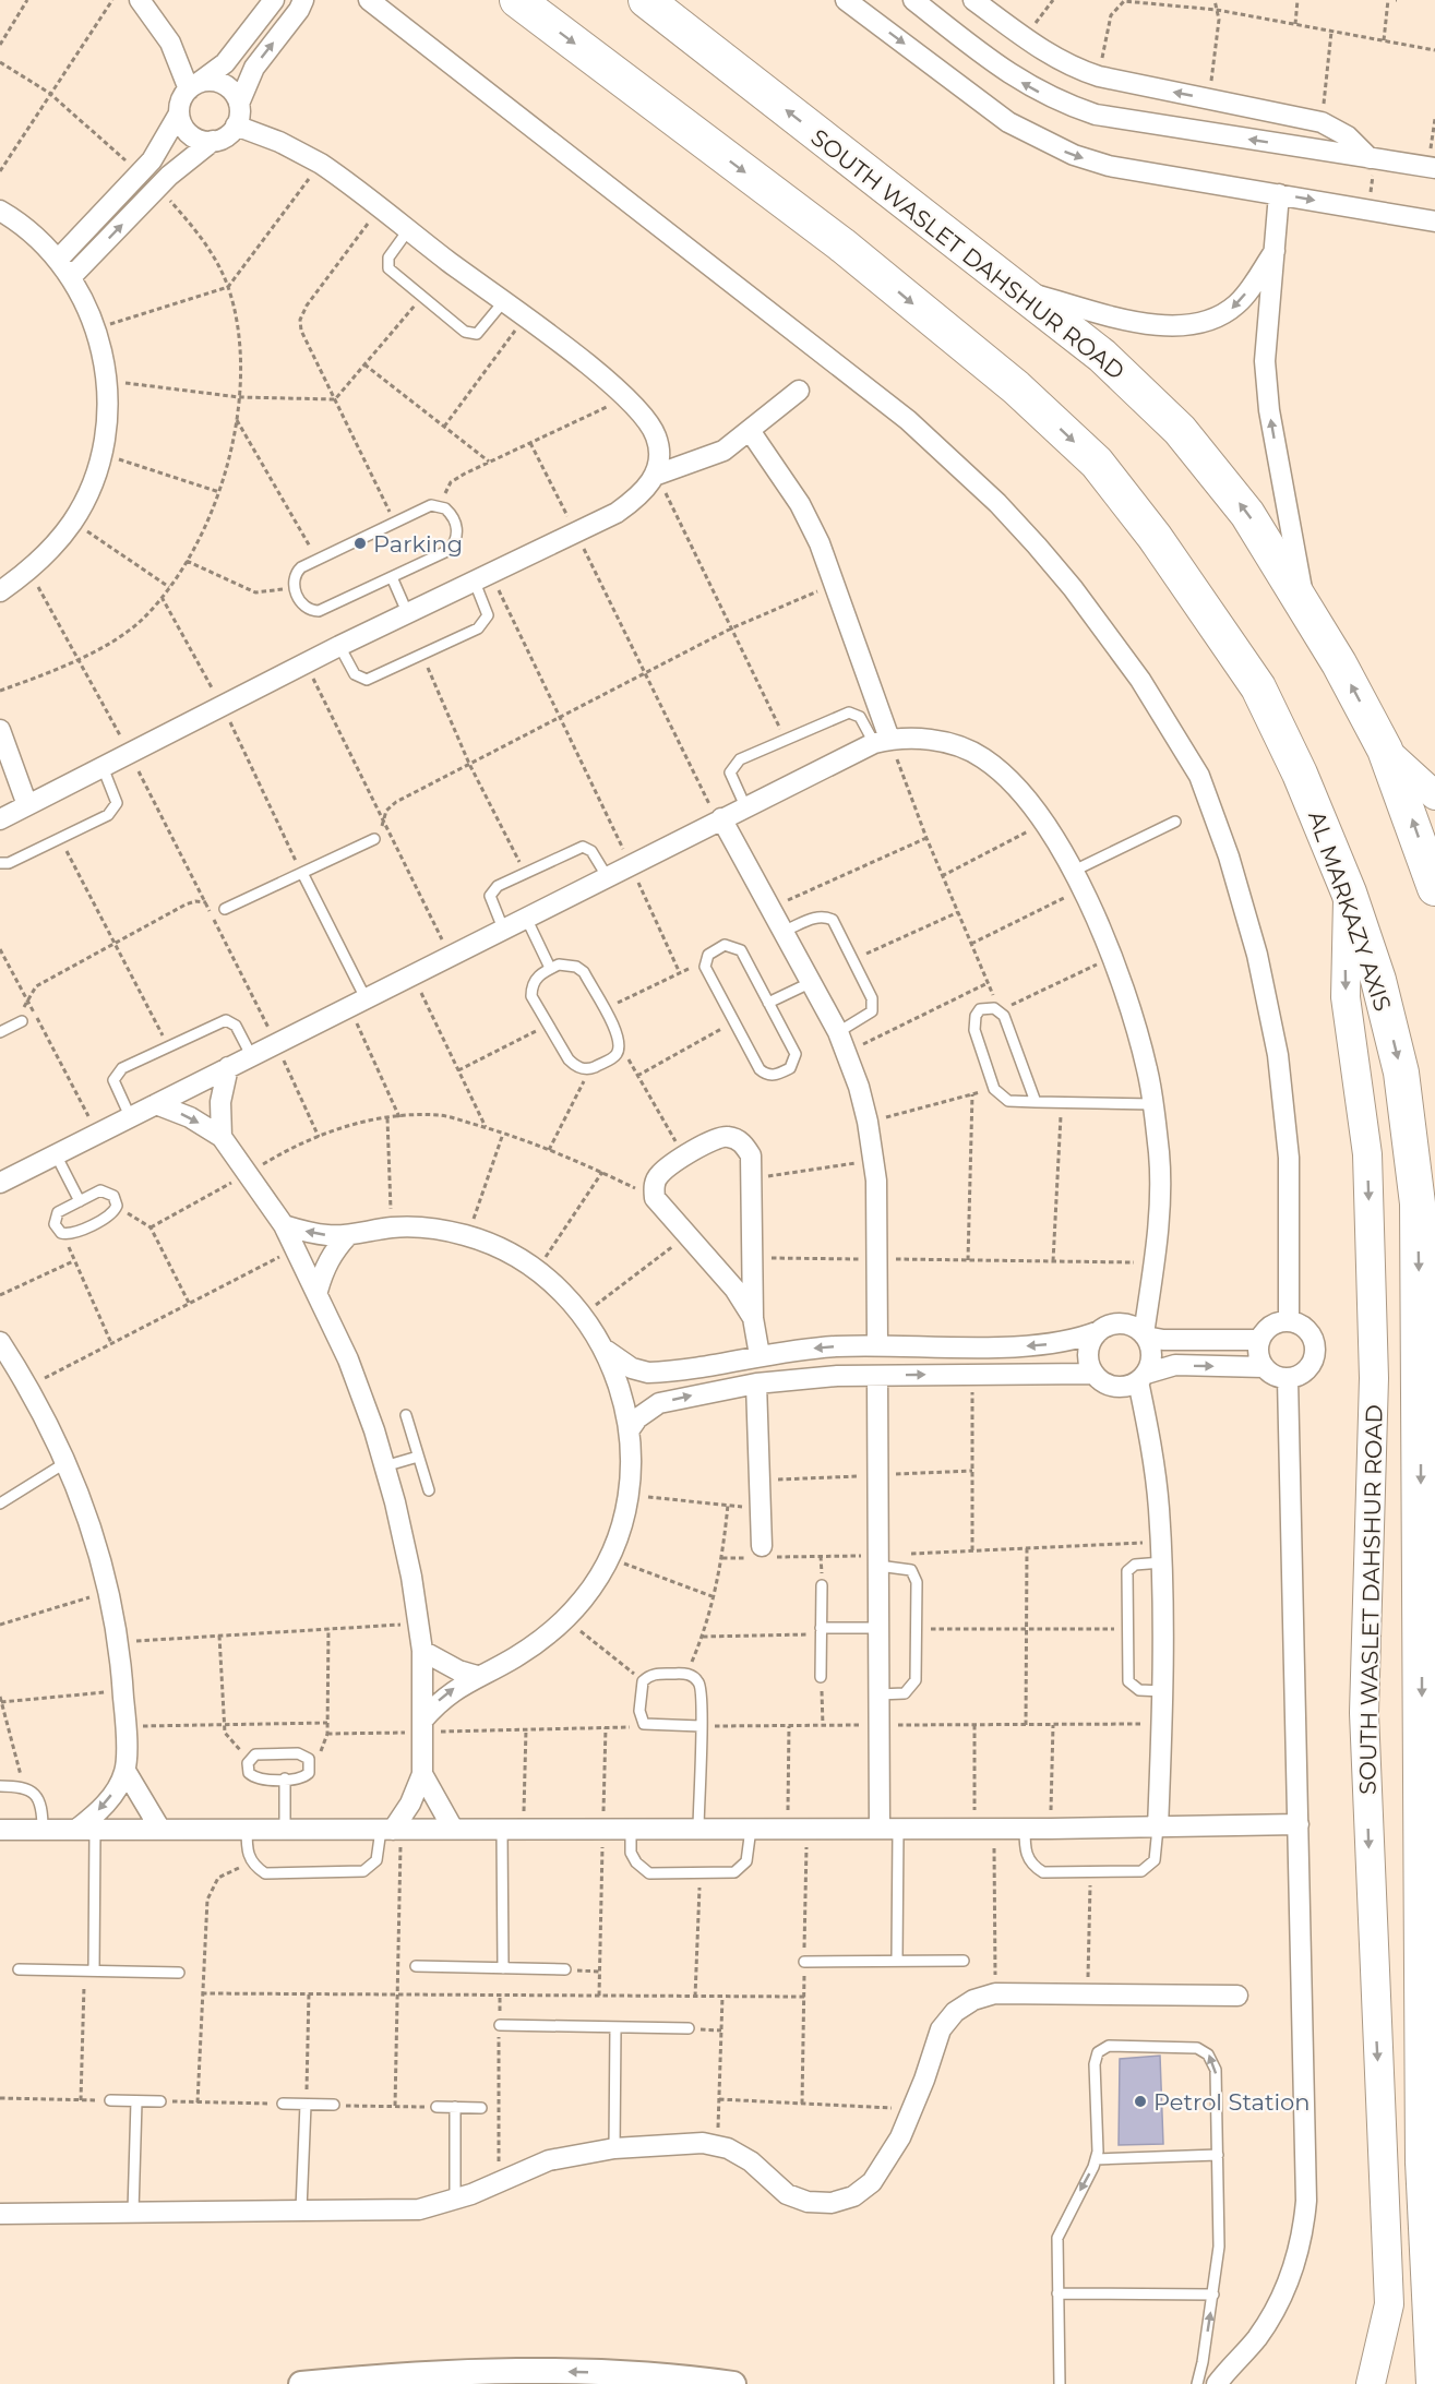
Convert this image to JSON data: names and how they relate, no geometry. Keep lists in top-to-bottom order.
{
  "streets": {
    "highway": ["SOUTH WASLET DAHSHUR ROAD", "AL MARKAZY AXIS"]
  },
  "crossings": [
    ["SOUTH WASLET DAHSHUR ROAD", "AL MARKAZY AXIS"]
  ],
  "one_way": ["AL MARKAZY AXIS"],
  "places": ["Parking", "Petrol Station"]
}
